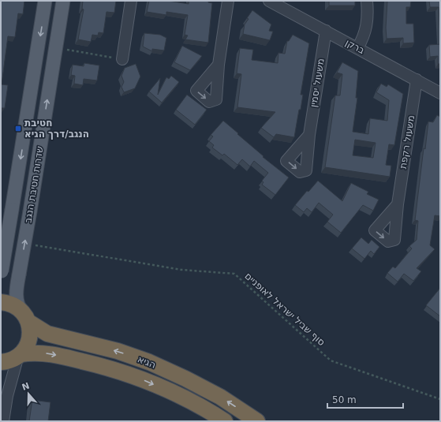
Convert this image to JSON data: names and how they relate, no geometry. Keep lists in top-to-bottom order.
{
  "streets": {
    "highway": ["הגיא"],
    "main road": ["שדרות חטיבת הנגב"],
    "street": ["ברקן", "משעול יסמין", "משעול רקפת"],
    "path": ["סוף שביל ישראל לאופניים"]
  },
  "crossings": [
    ["ברקן", "משעול יסמין"],
    ["ברקן", "משעול רקפת"],
    ["שדרות חטיבת הנגב", "הגיא"]
  ],
  "places": {
    "transit": ["חטיבת הנגב/דרך הגיא"]
  },
  "scale_bar": "50 m",
  "north": "top"
}
